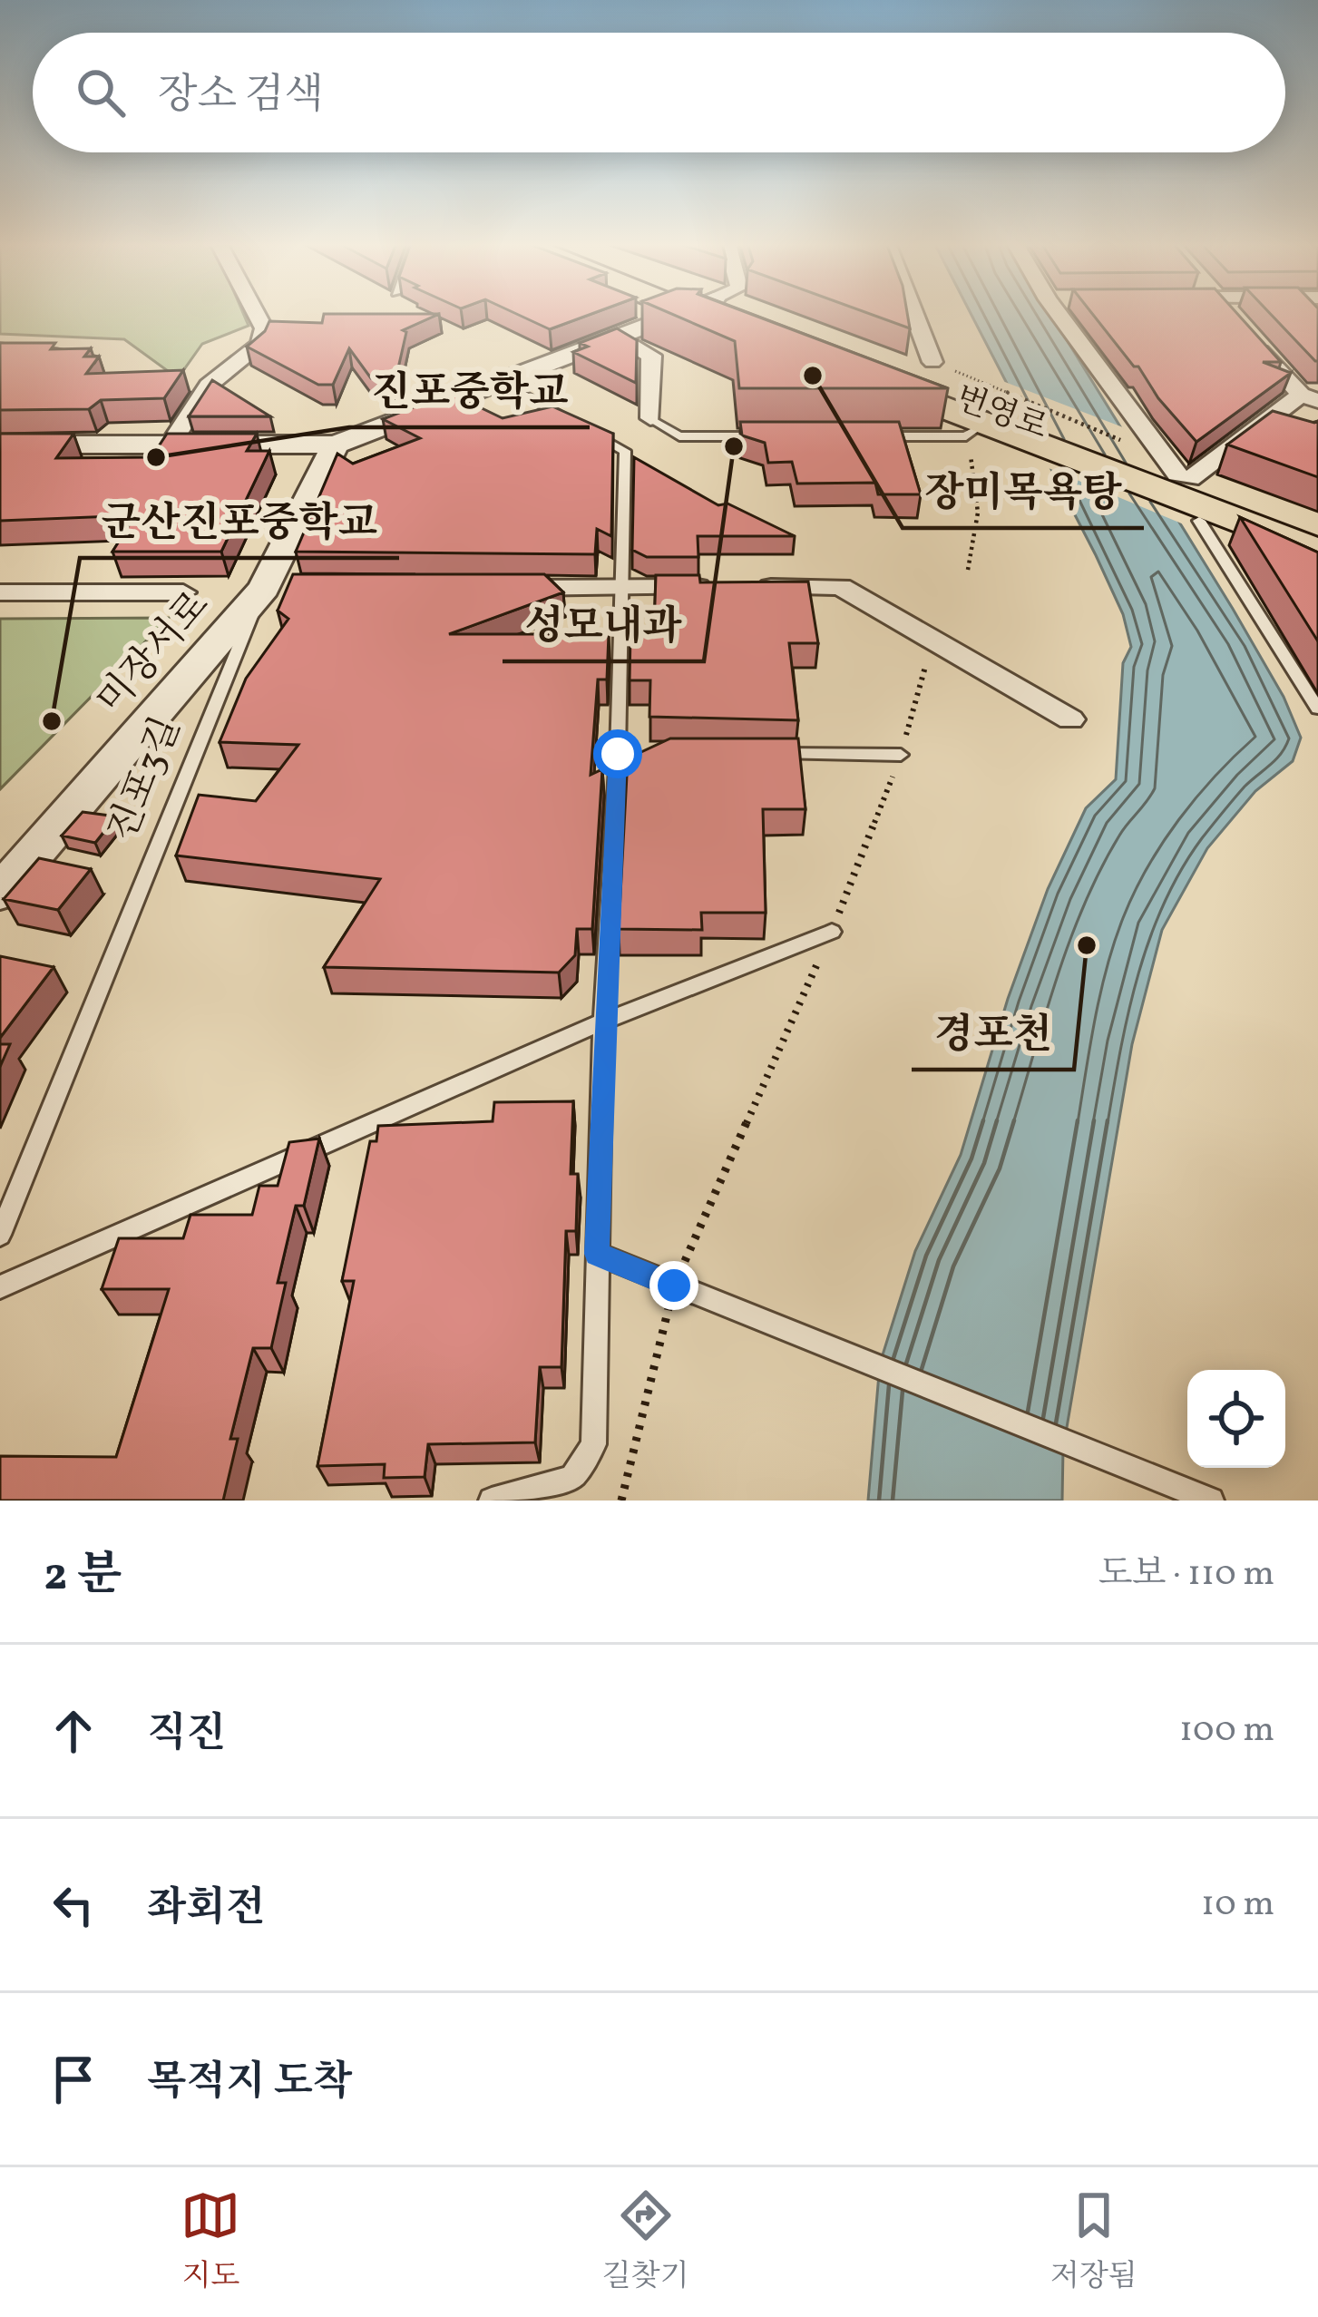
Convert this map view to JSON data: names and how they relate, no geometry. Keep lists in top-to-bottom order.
{
  "streets": {
    "main road": ["번영로"],
    "street": ["미장서로"],
    "lane": ["진포3길"]
  },
  "crossings": [
    ["미장서로", "진포3길"]
  ],
  "places": [
    "장미목욕탕",
    "성모내과",
    "진포중학교",
    "군산진포중학교",
    "경포천"
  ],
  "page": {
    "search": "장소 검색",
    "heading": ["2 분", "도보 · 110 m"],
    "list": [
      ["직진", "100 m"],
      ["좌회전", "10 m"],
      "목적지 도착"
    ],
    "nav": ["지도", "길찾기", "저장됨"]
  }
}
